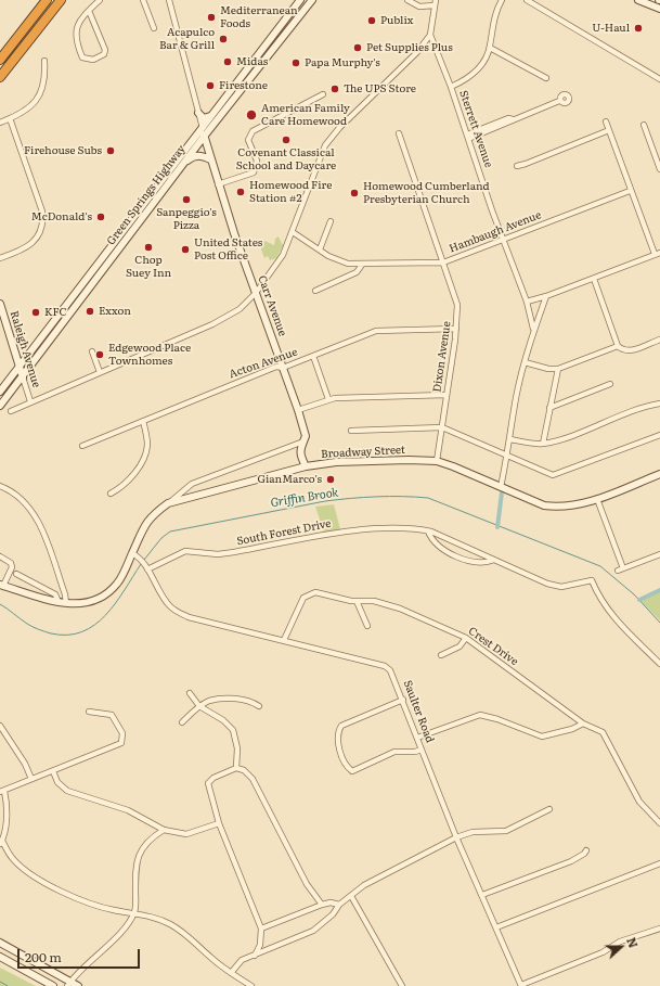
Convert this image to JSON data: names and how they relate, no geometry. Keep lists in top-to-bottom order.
{
  "streets": {
    "street": [
      "Sterrett Avenue",
      "Green Springs Highway",
      "Hambaugh Avenue",
      "Carr Avenue",
      "Raleigh Avenue",
      "Dixon Avenue",
      "Acton Avenue",
      "Broadway Street",
      "South Forest Drive",
      "Crest Drive",
      "Saulter Road"
    ]
  },
  "crossings": [
    ["Sterrett Avenue", "Hambaugh Avenue"],
    ["Green Springs Highway", "Carr Avenue"],
    ["Green Springs Highway", "Raleigh Avenue"],
    ["Hambaugh Avenue", "Dixon Avenue"],
    ["Carr Avenue", "Acton Avenue"],
    ["Carr Avenue", "Broadway Street"],
    ["Dixon Avenue", "Acton Avenue"],
    ["Dixon Avenue", "Broadway Street"],
    ["Broadway Street", "Saulter Road"],
    ["South Forest Drive", "Saulter Road"],
    ["Crest Drive", "Saulter Road"]
  ],
  "water": ["Griffin Brook"],
  "places": [
    "Mediterranean Foods",
    "Publix",
    "U-Haul",
    "Acapulco Bar & Grill",
    "Pet Supplies Plus",
    "Midas",
    "Papa Murphy's",
    "Firestone",
    "The UPS Store",
    "American Family Care Homewood",
    "Covenant Classical School and Daycare",
    "Firehouse Subs",
    "Homewood Fire Station #2",
    "Homewood Cumberland Presbyterian Church",
    "Sanpeggio's Pizza",
    "McDonald's",
    "Chop Suey Inn",
    "United States Post Office",
    "Exxon",
    "KFC",
    "Edgewood Place Townhomes",
    "GianMarco's"
  ],
  "scale_bar": "200 m",
  "north": "right"
}
